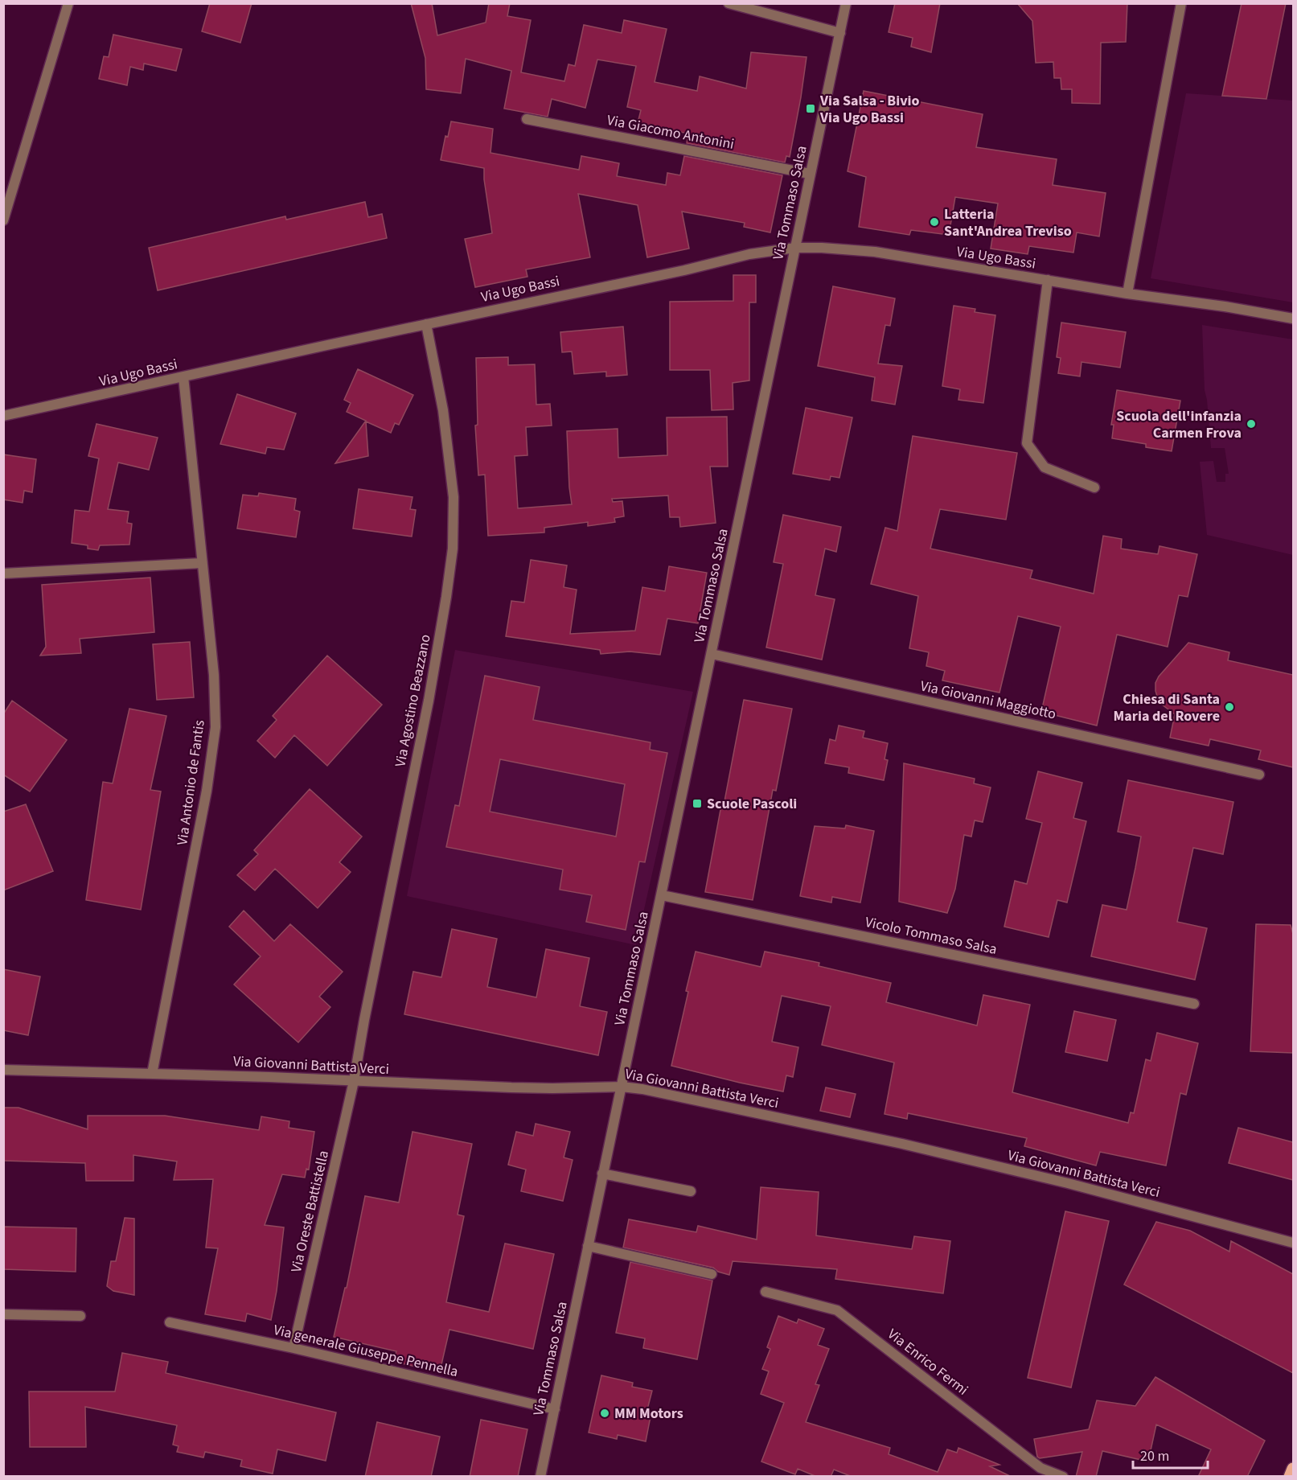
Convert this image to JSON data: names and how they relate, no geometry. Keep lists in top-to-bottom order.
{
  "streets": {
    "street": [
      "Via Giacomo Antonini",
      "Via Tommaso Salsa",
      "Via Ugo Bassi",
      "Via Giovanni Maggiotto",
      "Via Agostino Beazzano",
      "Via Antonio de Fantis",
      "Vicolo Tommaso Salsa",
      "Via Giovanni Battista Verci",
      "Via Oreste Battistella",
      "Via generale Giuseppe Pennella",
      "Via Enrico Fermi"
    ]
  },
  "crossings": [
    ["Via Giacomo Antonini", "Via Tommaso Salsa"],
    ["Via Tommaso Salsa", "Via Ugo Bassi"],
    ["Via Tommaso Salsa", "Via Giovanni Maggiotto"],
    ["Via Tommaso Salsa", "Vicolo Tommaso Salsa"],
    ["Via Tommaso Salsa", "Via Giovanni Battista Verci"],
    ["Via Tommaso Salsa", "Via generale Giuseppe Pennella"],
    ["Via Ugo Bassi", "Via Agostino Beazzano"],
    ["Via Ugo Bassi", "Via Antonio de Fantis"],
    ["Via Agostino Beazzano", "Via Giovanni Battista Verci"],
    ["Via Agostino Beazzano", "Via Oreste Battistella"],
    ["Via Antonio de Fantis", "Via Giovanni Battista Verci"],
    ["Via Giovanni Battista Verci", "Via Oreste Battistella"],
    ["Via Oreste Battistella", "Via generale Giuseppe Pennella"]
  ],
  "places": {
    "transit": ["Via Salsa - Bivio Via Ugo Bassi", "Scuole Pascoli"],
    "other": [
      "Latteria Sant'Andrea Treviso",
      "Scuola dell'infanzia Carmen Frova",
      "Chiesa di Santa Maria del Rovere",
      "MM Motors"
    ]
  },
  "scale_bar": "20 m"
}
